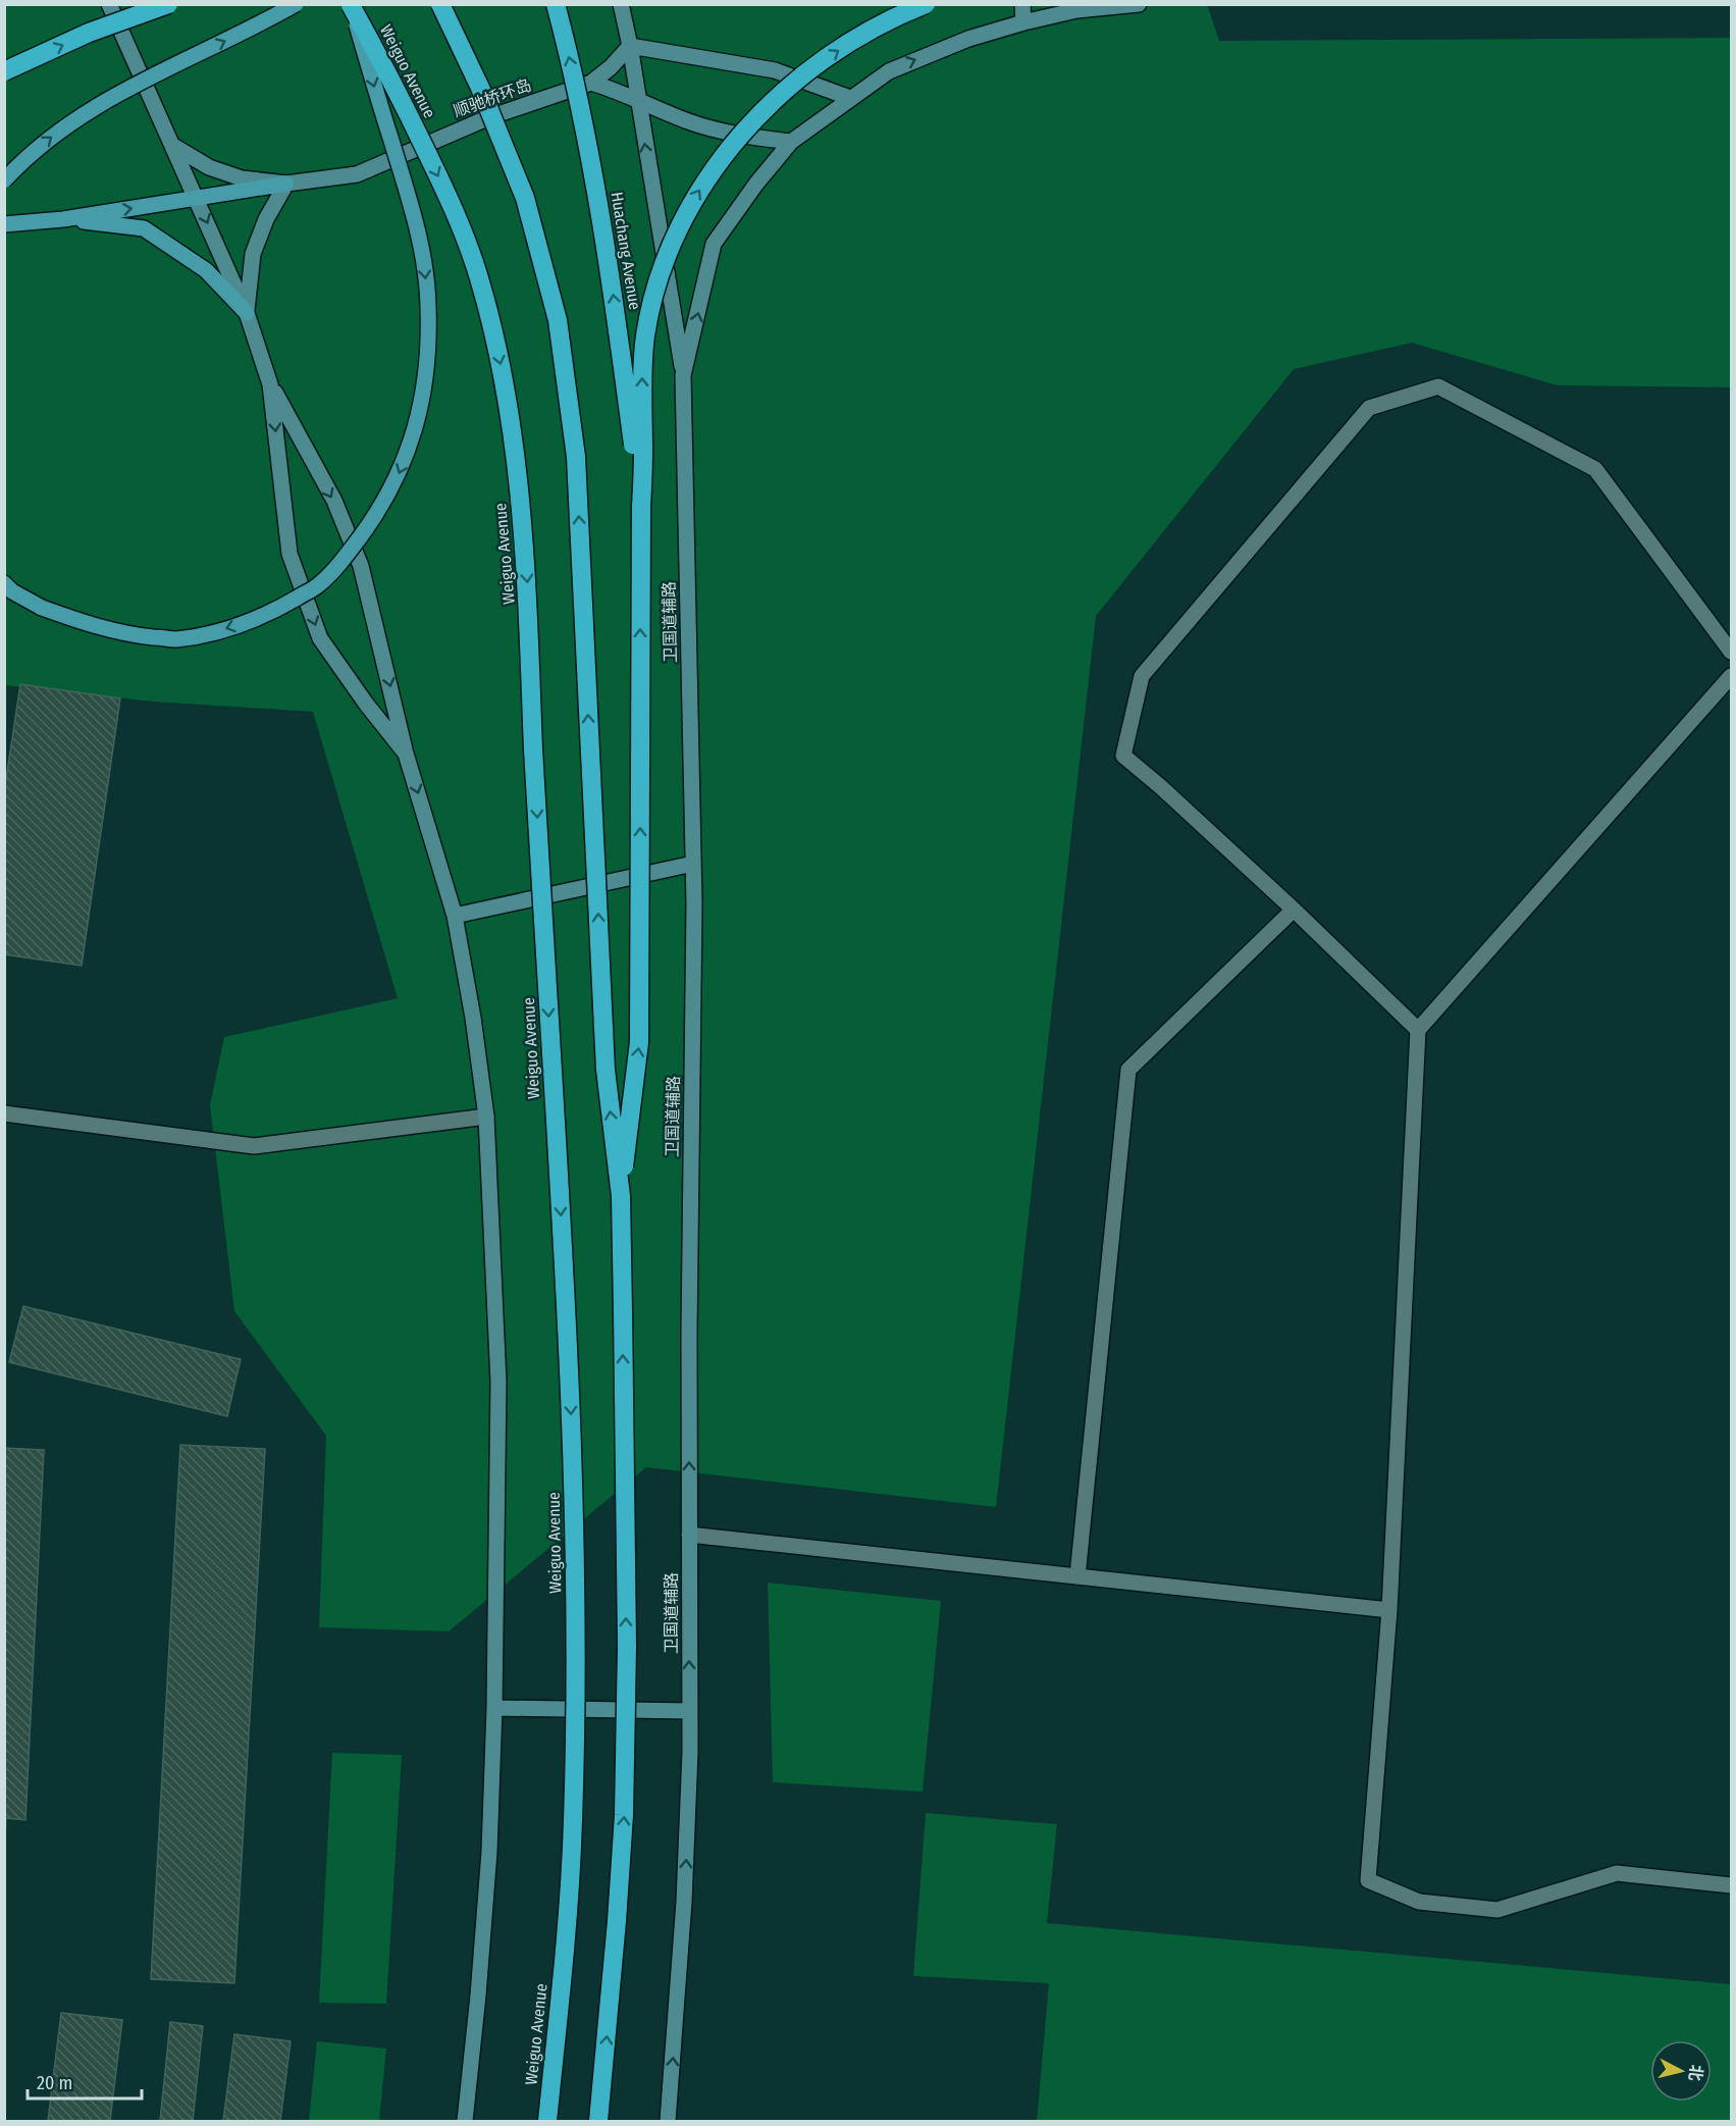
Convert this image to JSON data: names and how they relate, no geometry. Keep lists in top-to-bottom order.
{
  "streets": {
    "highway": ["Weiguo Avenue", "Huachang Avenue"],
    "main road": ["顺驰桥环岛", "卫国道辅路"]
  },
  "one_way": ["卫国道辅路"],
  "scale_bar": "20 m",
  "north": "right"
}
